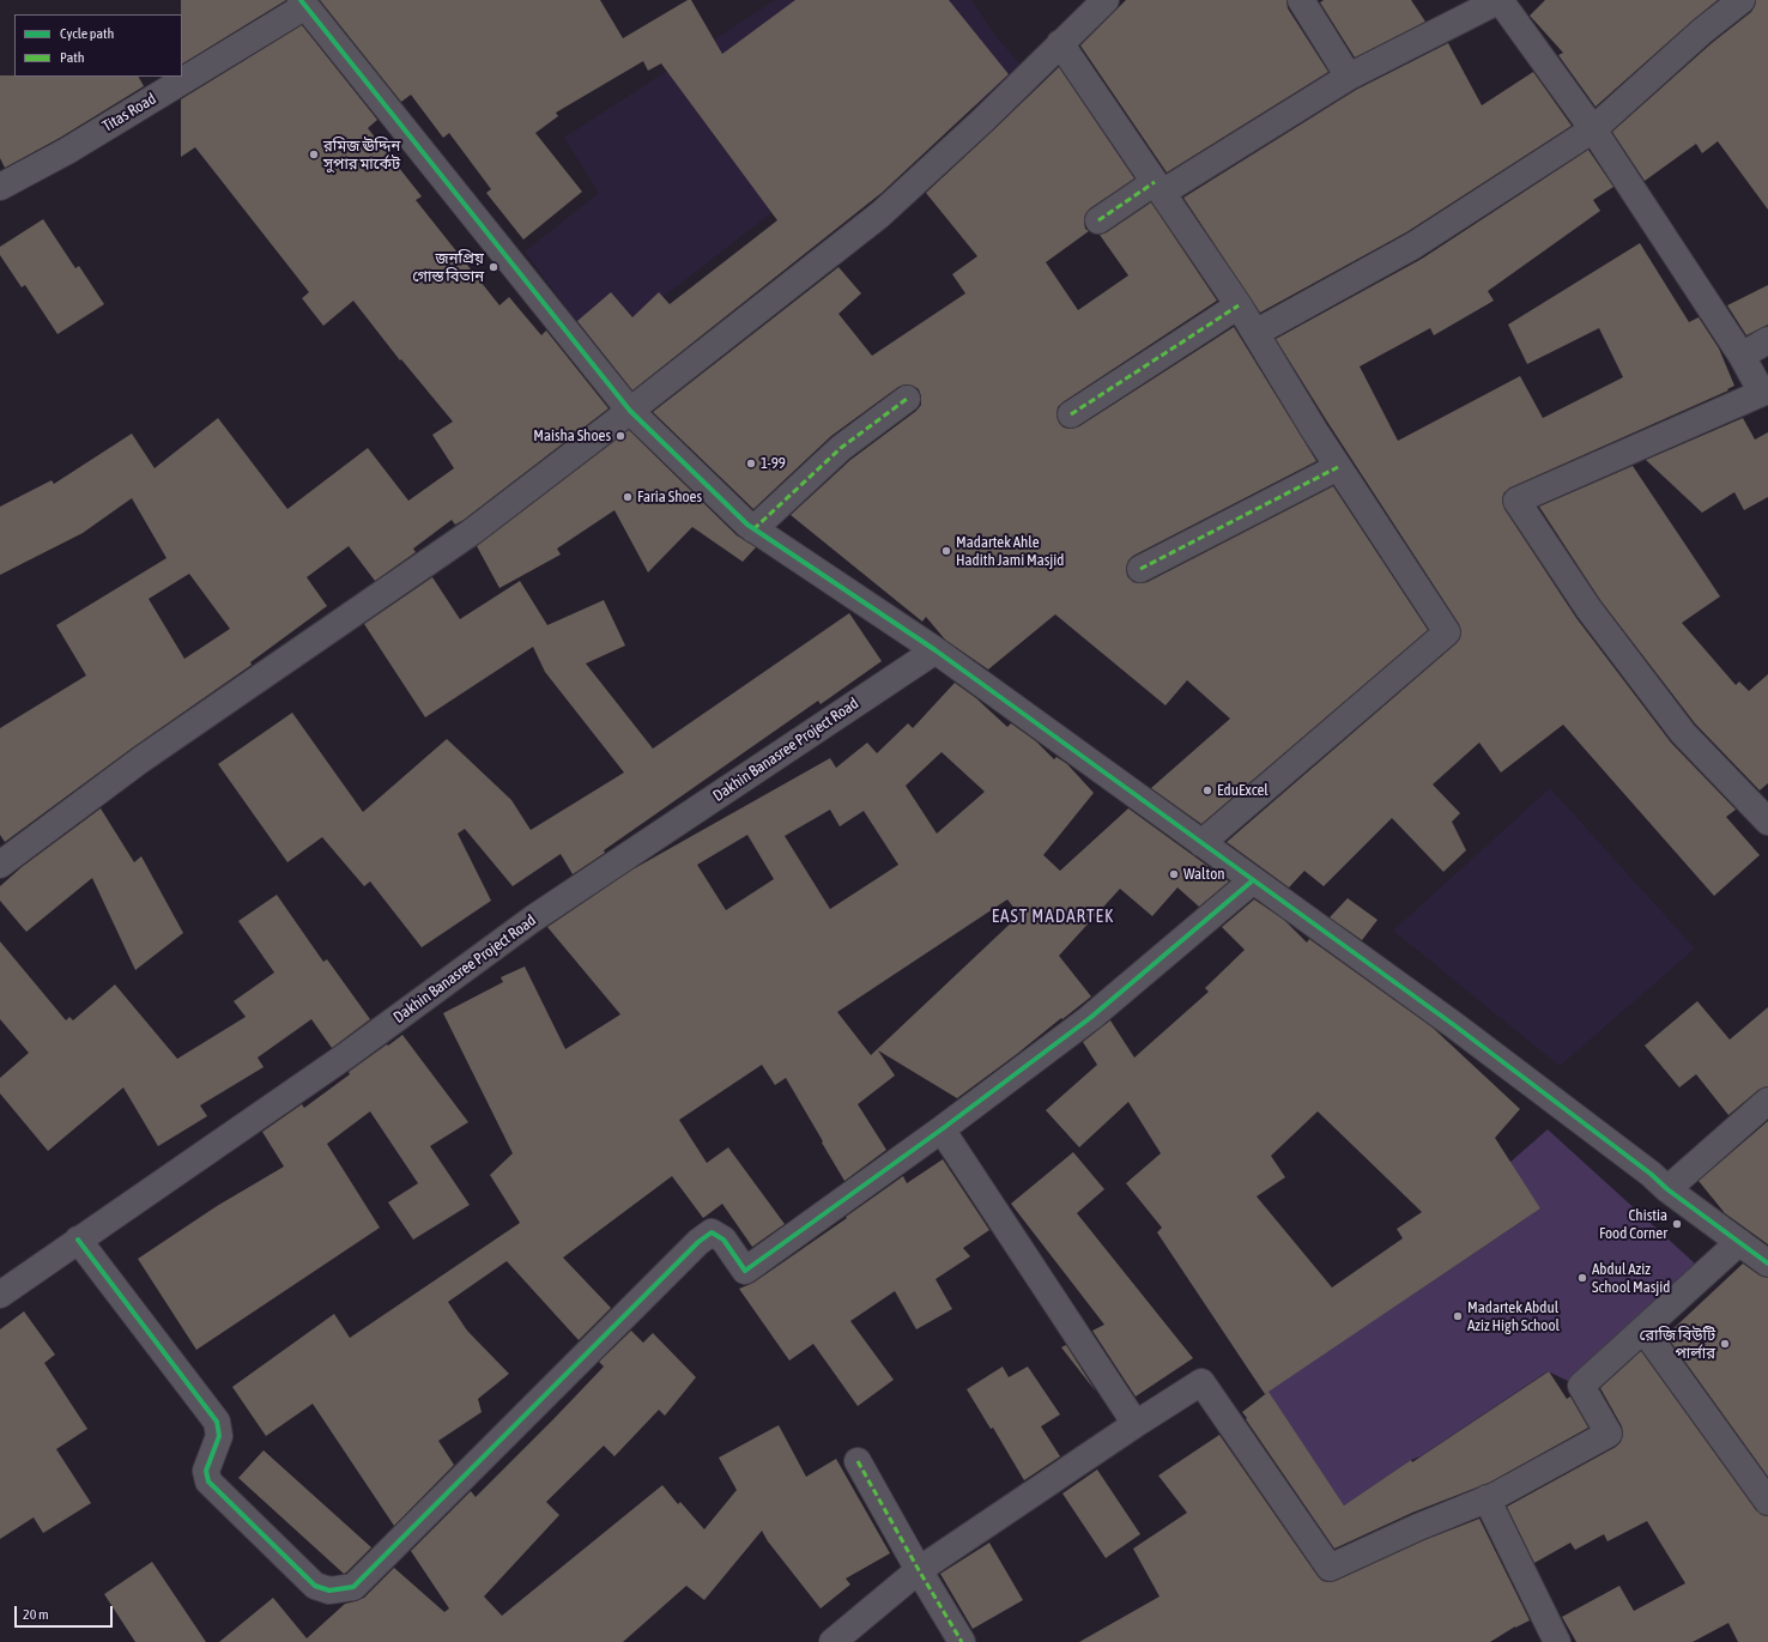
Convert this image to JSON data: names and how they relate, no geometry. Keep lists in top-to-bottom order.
{
  "streets": {
    "street": ["Titas Road", "Dakhin Banasree Project Road"]
  },
  "districts": ["EAST MADARTEK"],
  "places": [
    "রমিজ ঊদ্দিন সুপার মার্কেট",
    "জনপ্রিয় গোস্ত বিতান",
    "Maisha Shoes",
    "1-99",
    "Faria Shoes",
    "Madartek Ahle Hadith Jami Masjid",
    "EduExcel",
    "Walton",
    "Chistia Food Corner",
    "Abdul Aziz School Masjid",
    "Madartek Abdul Aziz High School",
    "রোজি বিউটি পার্লার"
  ],
  "legend": ["Cycle path", "Path"],
  "scale_bar": "20 m"
}
